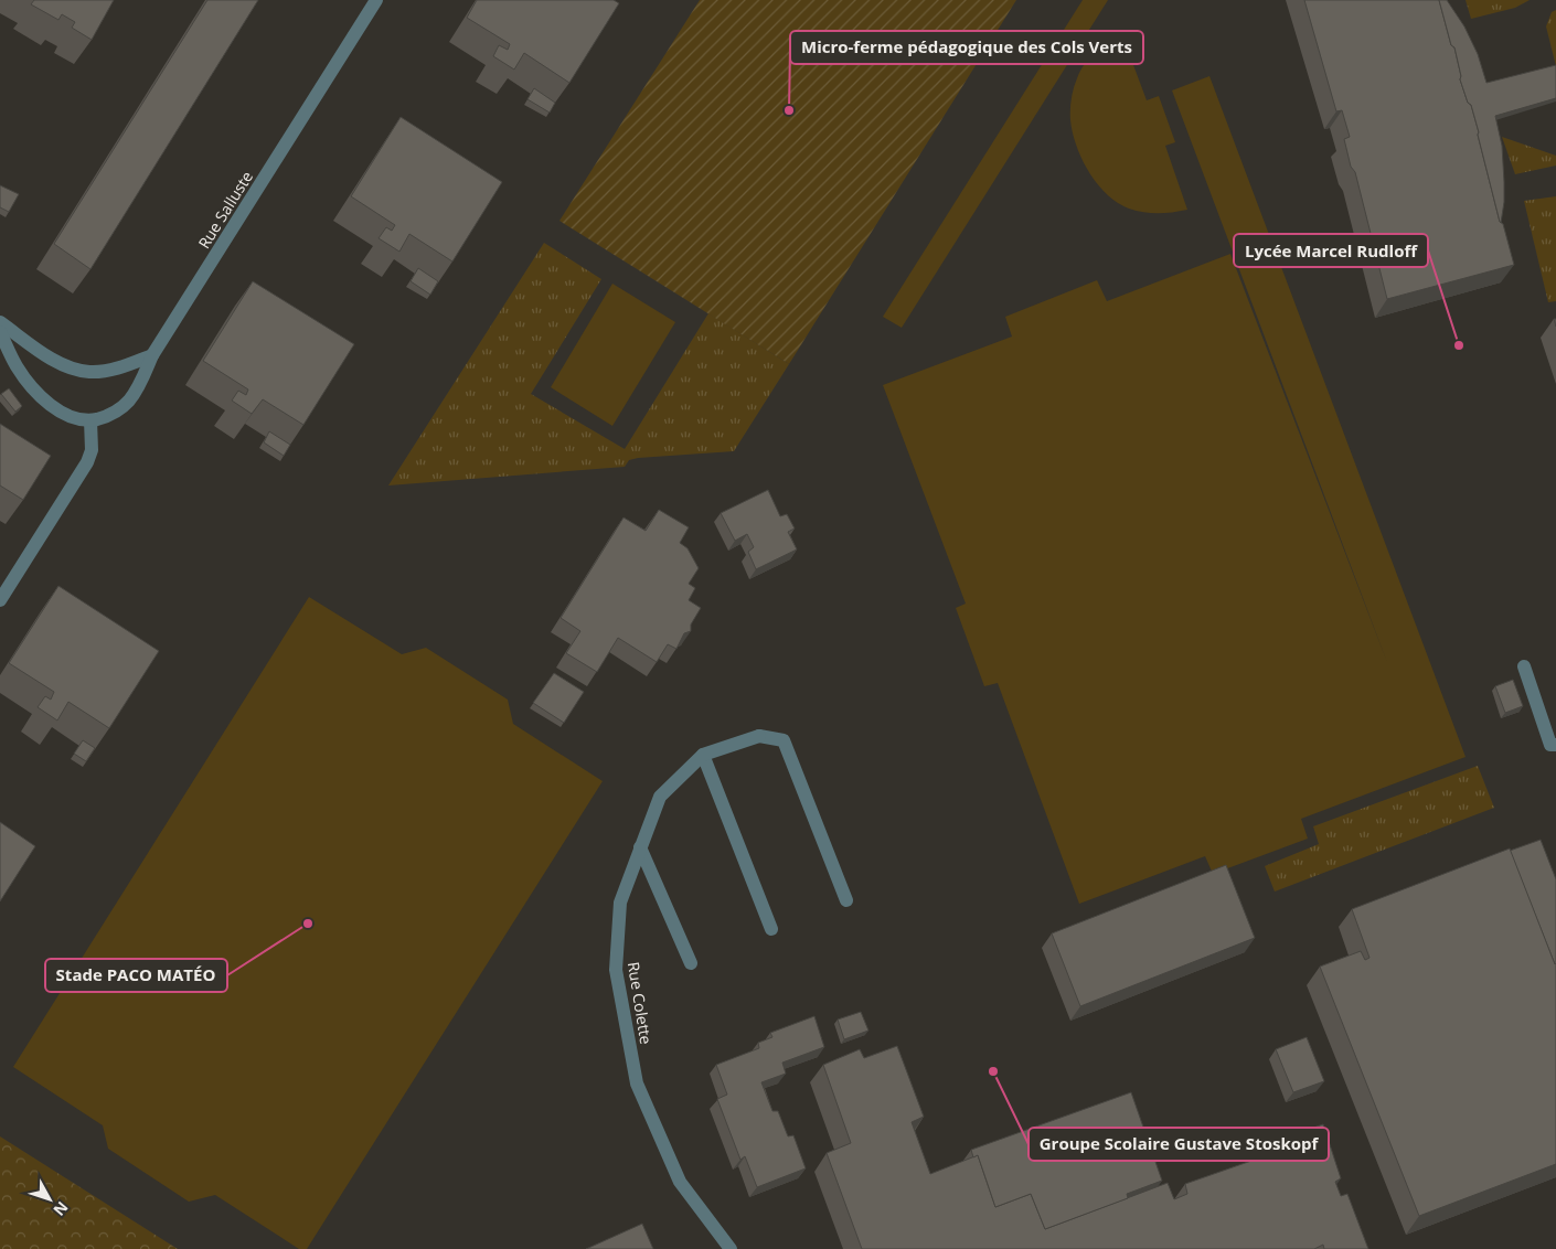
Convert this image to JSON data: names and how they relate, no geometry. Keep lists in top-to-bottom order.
{
  "streets": {
    "street": ["Rue Salluste", "Rue Colette"]
  },
  "places": [
    "Micro-ferme pédagogique des Cols Verts",
    "Lycée Marcel Rudloff",
    "Stade PACO MATÉO",
    "Groupe Scolaire Gustave Stoskopf"
  ],
  "north": "bottom right"
}
